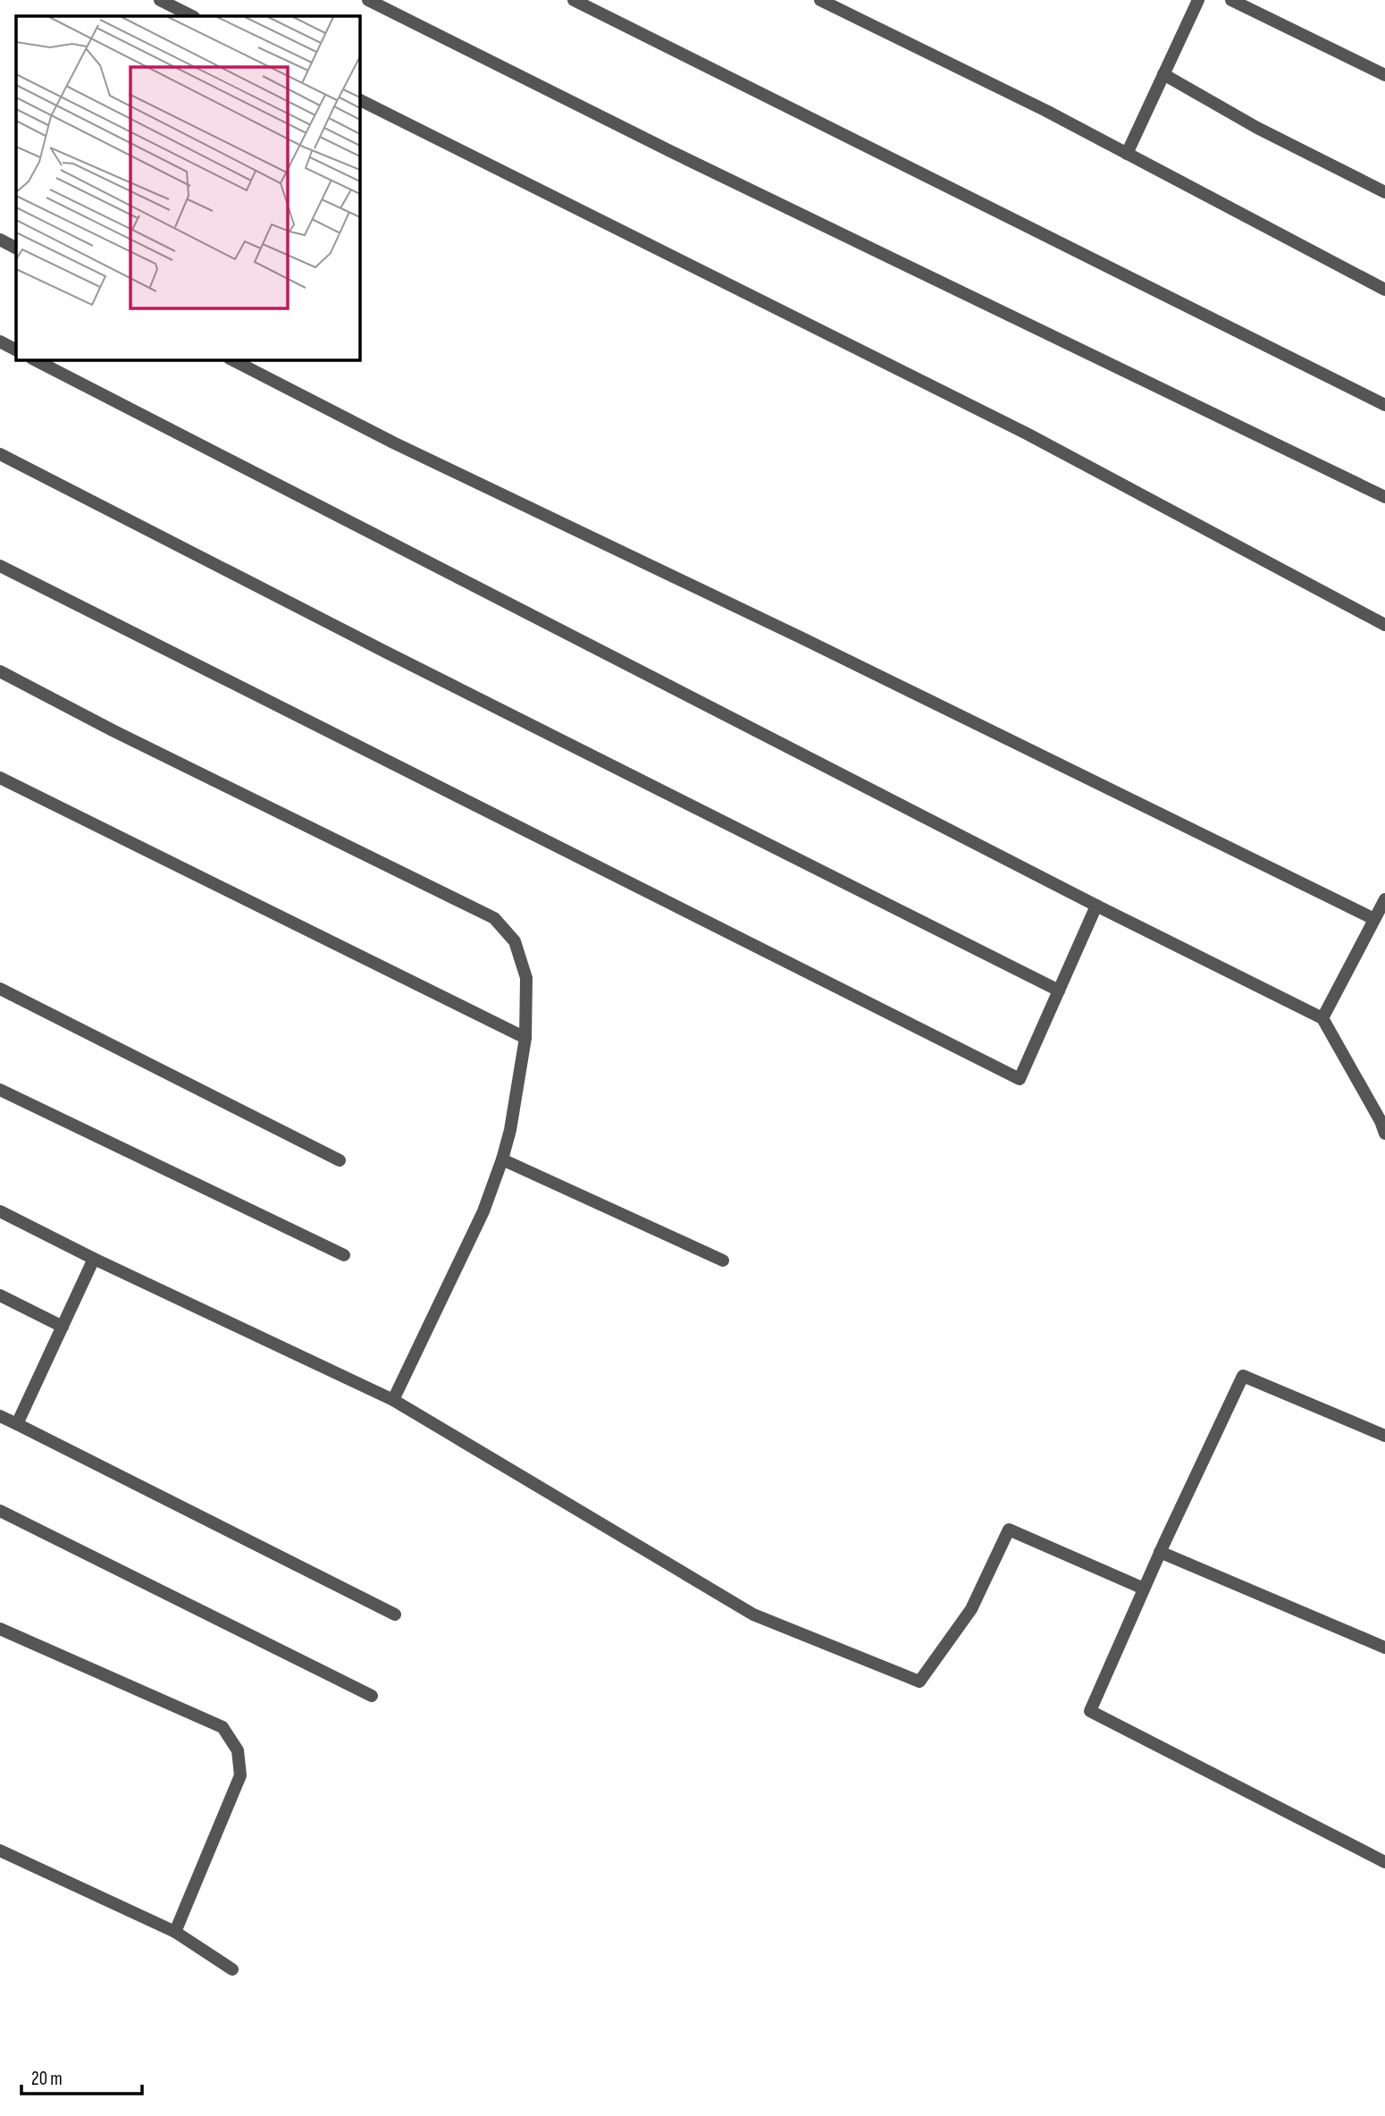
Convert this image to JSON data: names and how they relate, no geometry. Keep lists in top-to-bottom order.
{
  "scale_bar": "20 m"
}
